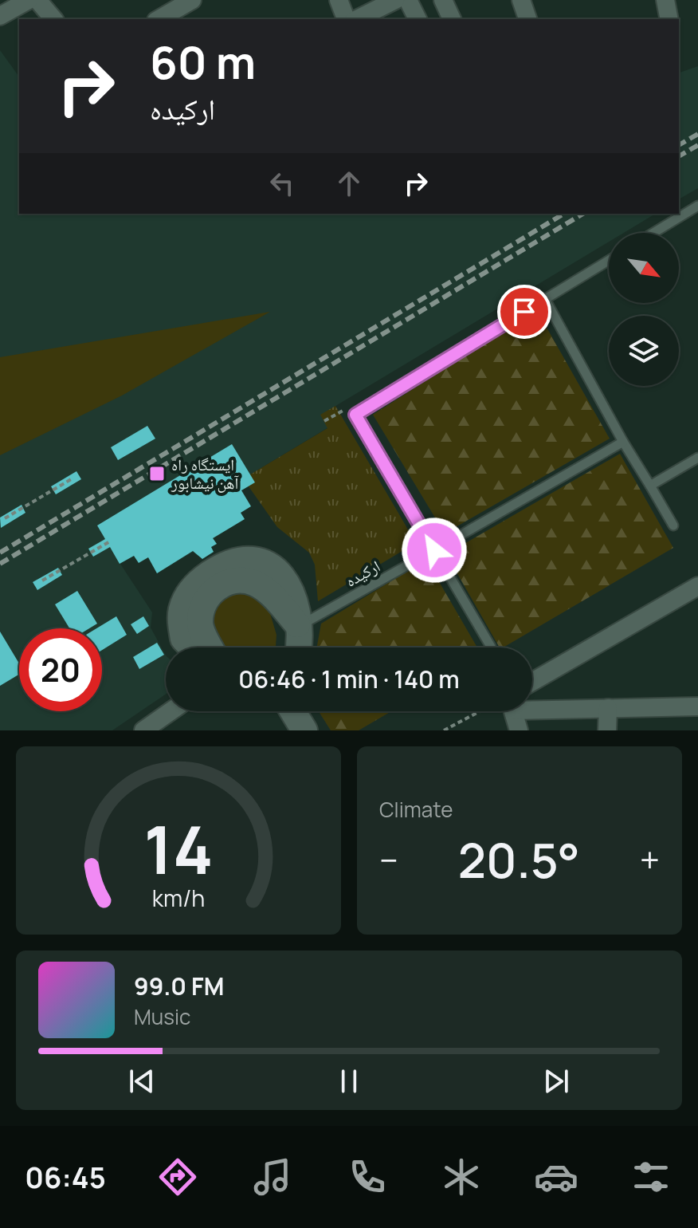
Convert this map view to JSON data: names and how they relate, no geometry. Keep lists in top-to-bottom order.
{
  "streets": {
    "lane": ["ارکیده"]
  },
  "places": {
    "transit": ["ایستگاه راه‌ آهن نیشابور"]
  },
  "north": "bottom right",
  "page": {
    "turn": ["60 m", "ارکیده"],
    "limit": "20",
    "trip": "06:46 · 1 min · 140 m",
    "tile": "Climate",
    "heat": ["−", "20.5°", "+"],
    "song": ["99.0 FM", "Music"],
    "tabs": "06:45",
    "gauge": ["14", "km/h"]
  }
}
